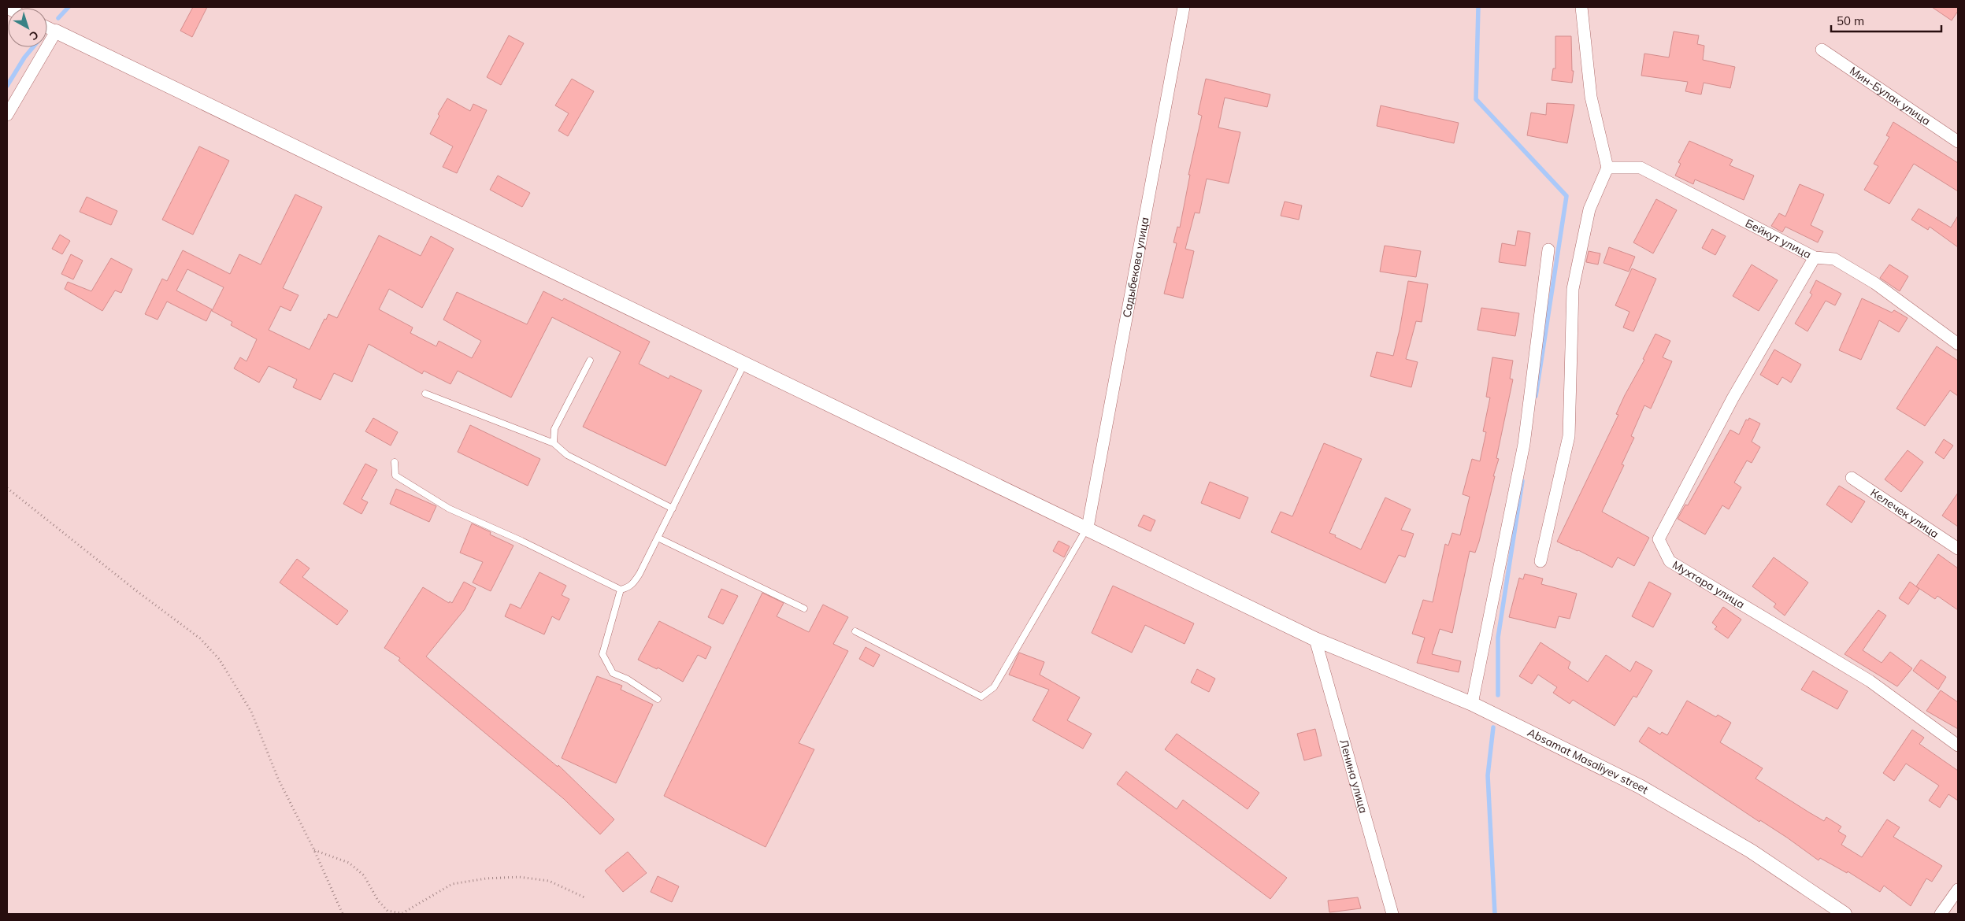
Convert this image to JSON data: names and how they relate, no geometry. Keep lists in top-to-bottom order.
{
  "streets": {
    "street": [
      "Мин-Булак улица",
      "Бейкут улица",
      "Садыбекова улица",
      "Келечек улица",
      "Мухтара улица",
      "Absamat Masaliyev street",
      "Ленина улица"
    ]
  },
  "crossings": [
    ["Бейкут улица", "Мухтара улица"],
    ["Садыбекова улица", "Absamat Masaliyev street"],
    ["Absamat Masaliyev street", "Ленина улица"]
  ],
  "scale_bar": "50 m",
  "north": "bottom right"
}
